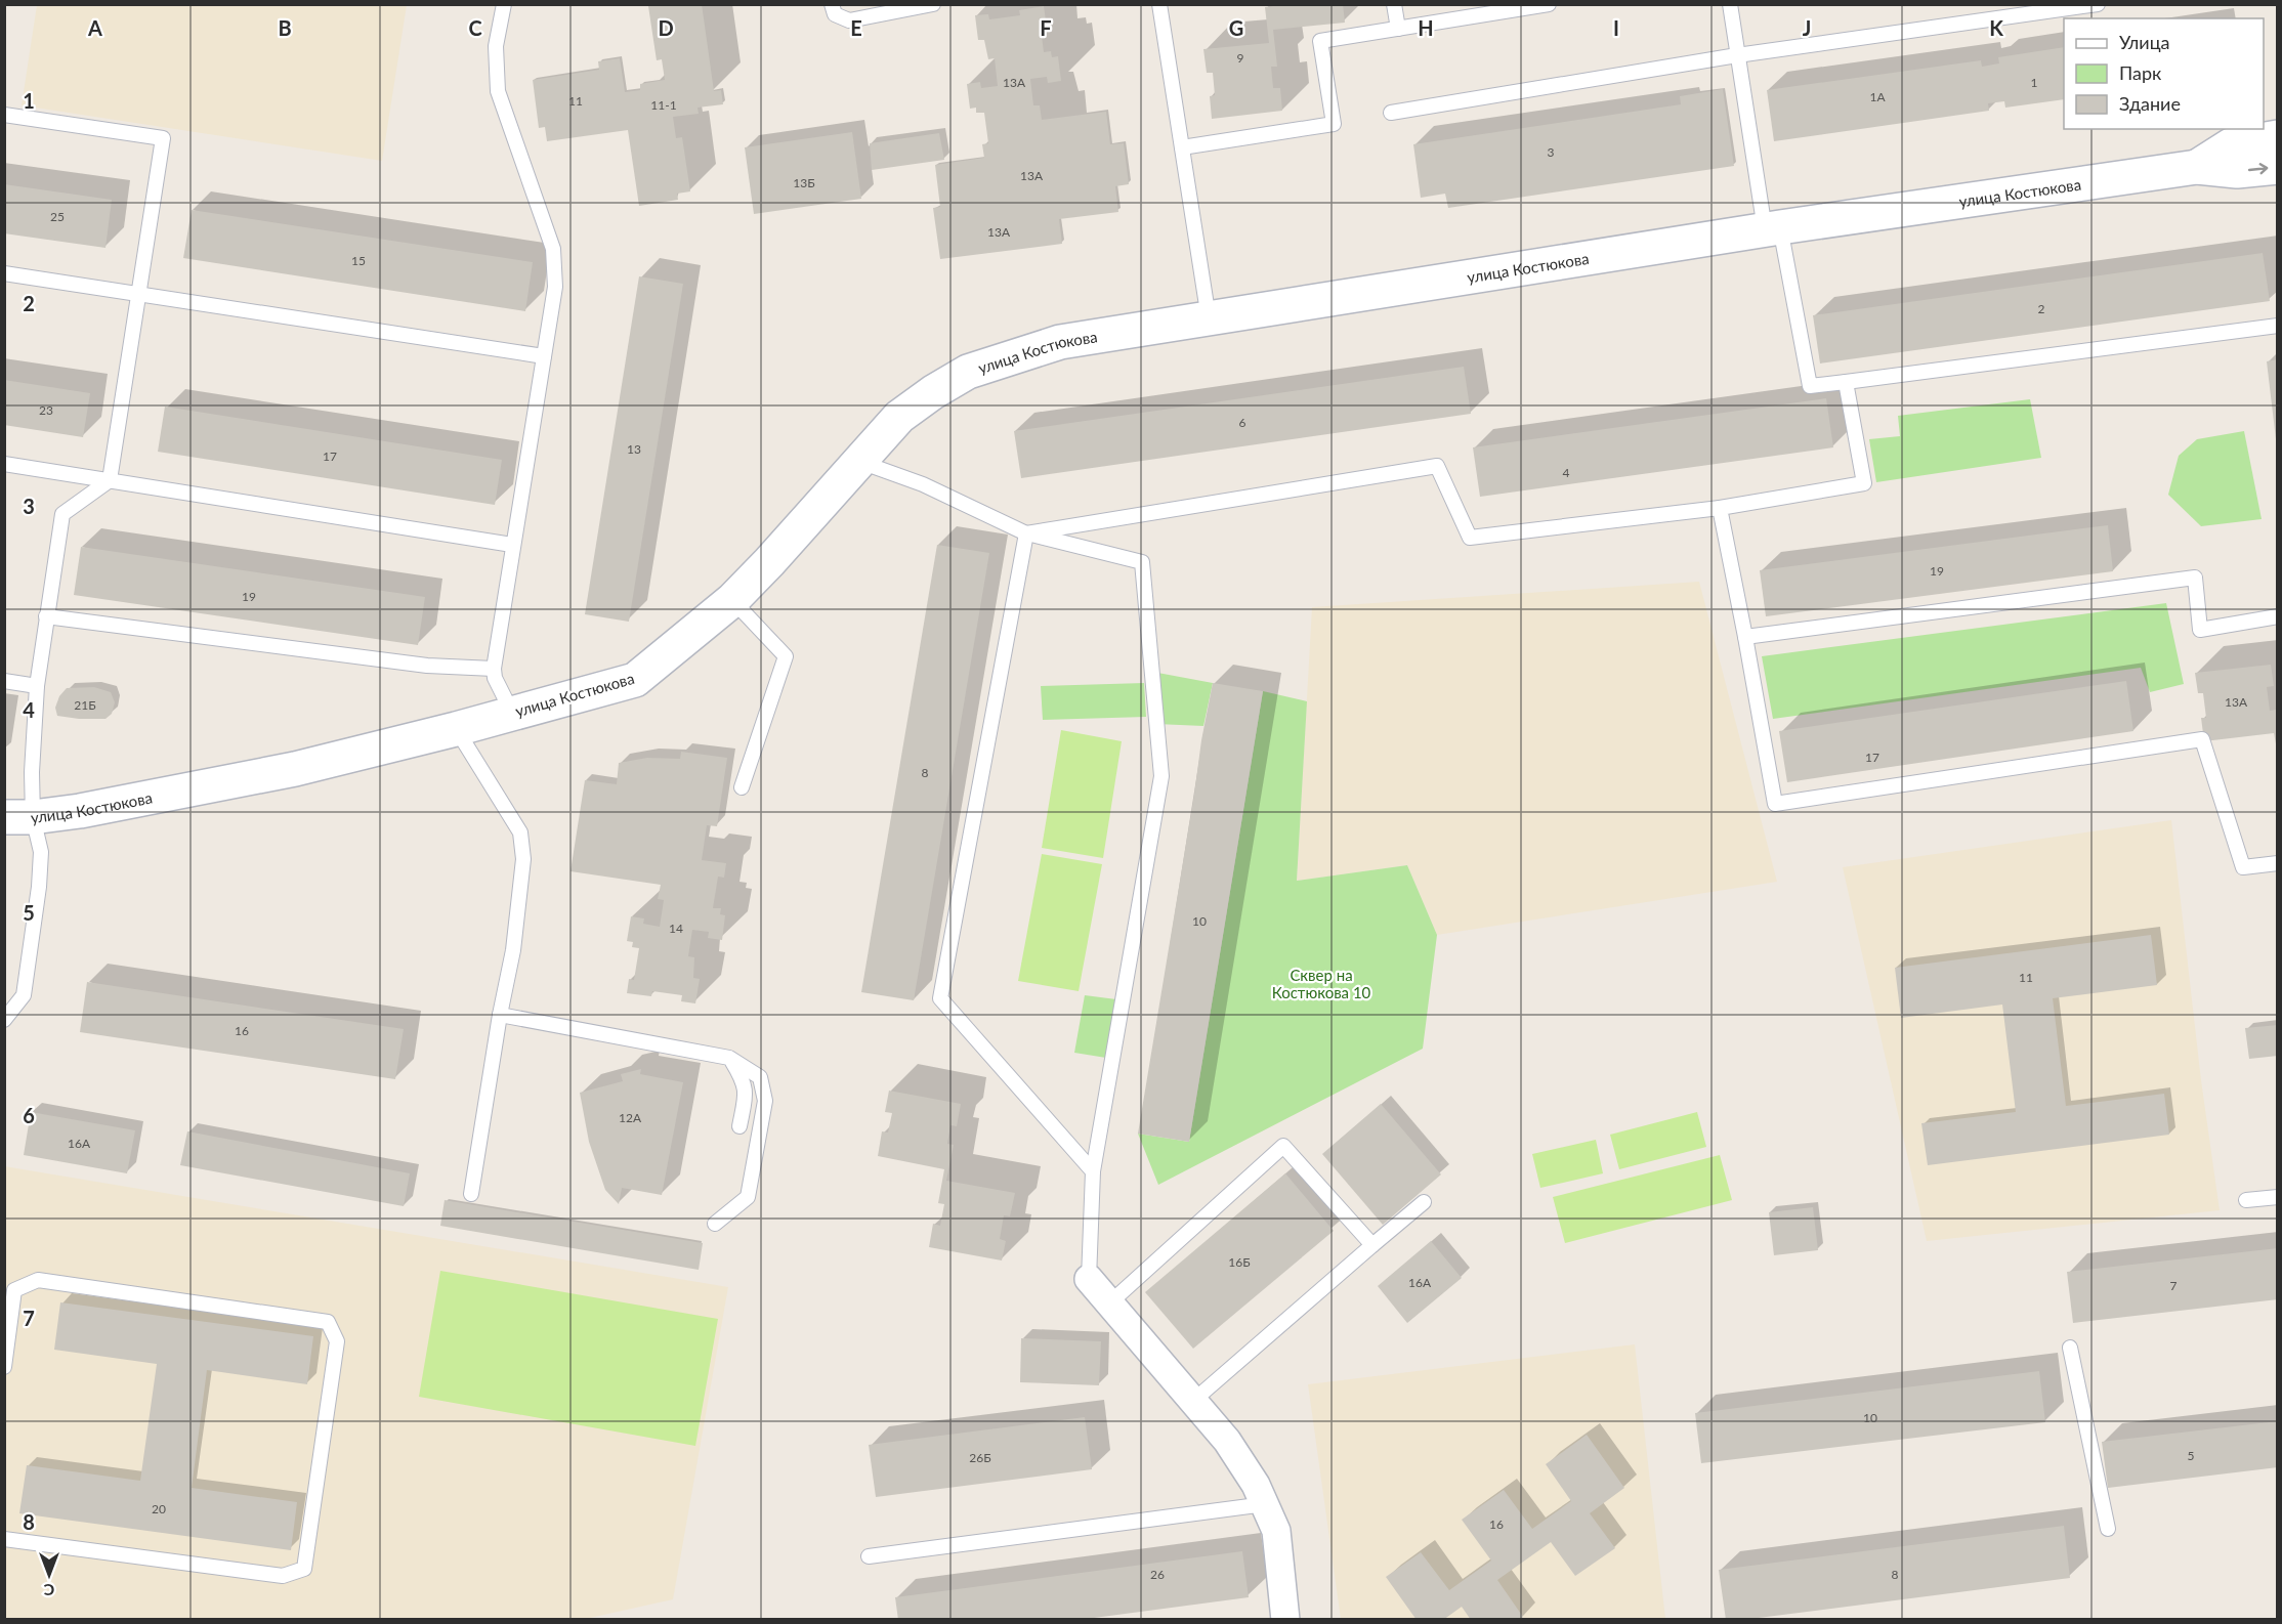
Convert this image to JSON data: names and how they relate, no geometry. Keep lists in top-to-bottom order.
{
  "streets": {
    "main road": ["улица Костюкова"]
  },
  "parks": ["Сквер на Костюкова 10"],
  "house_numbers": [
    "9",
    "13А",
    "1",
    "1А",
    "11",
    "11-1",
    "3",
    "13А",
    "13Б",
    "25",
    "13А",
    "15",
    "2",
    "23",
    "6",
    "13",
    "17",
    "4",
    "19",
    "19",
    "13А",
    "21Б",
    "17",
    "8",
    "10",
    "14",
    "11",
    "16",
    "12А",
    "16А",
    "16Б",
    "16А",
    "7",
    "10",
    "5",
    "26Б",
    "20",
    "16",
    "26",
    "8"
  ],
  "legend": ["Улица", "Парк", "Здание"],
  "north": "bottom",
  "grid": {
    "columns": [
      "A",
      "B",
      "C",
      "D",
      "E",
      "F",
      "G",
      "H",
      "I",
      "J",
      "K"
    ],
    "rows": [
      "1",
      "2",
      "3",
      "4",
      "5",
      "6",
      "7",
      "8"
    ]
  }
}
